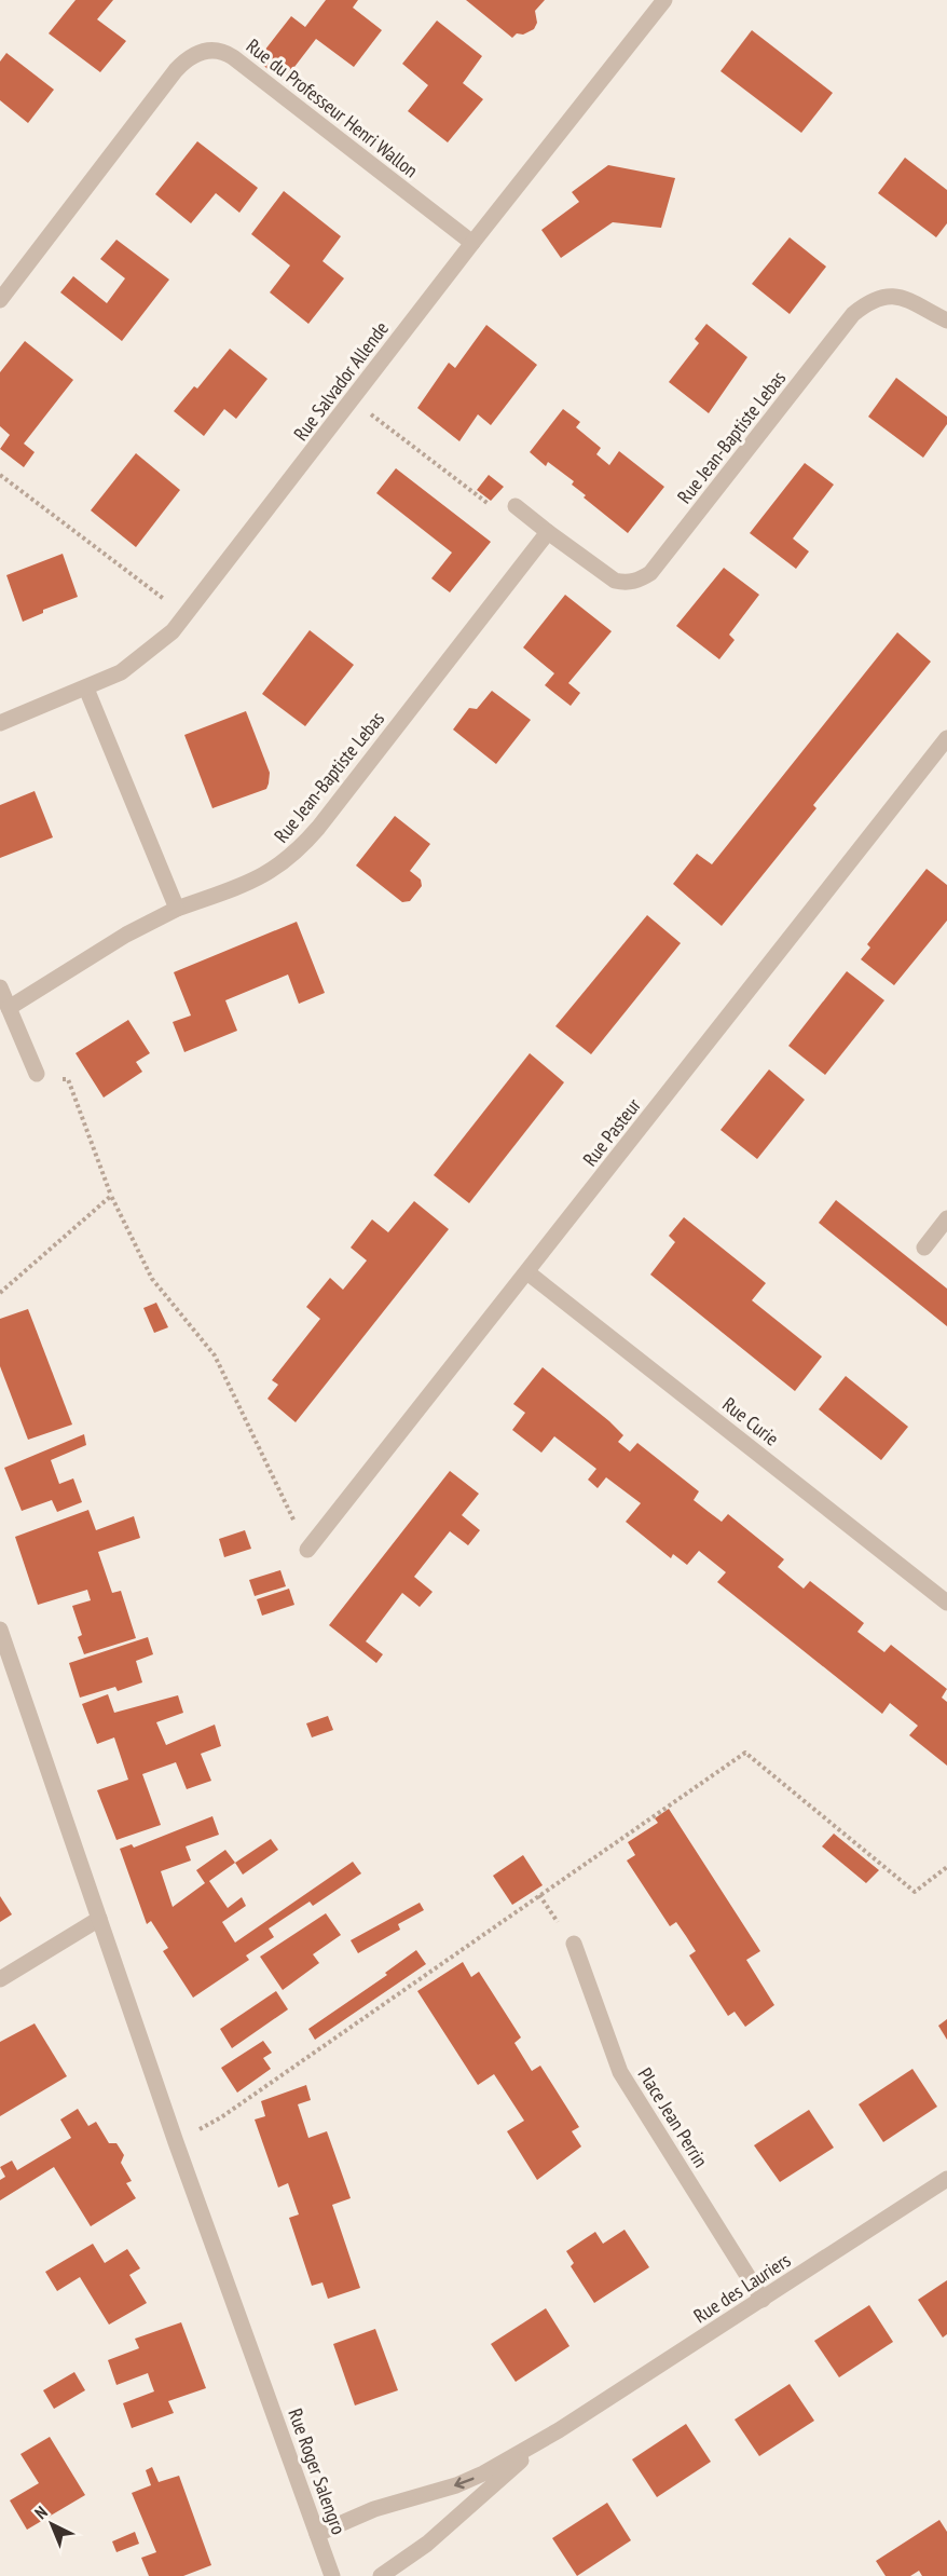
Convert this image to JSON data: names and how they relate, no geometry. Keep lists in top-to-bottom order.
{
  "streets": {
    "street": [
      "Rue du Professeur Henri Wallon",
      "Rue Salvador Allende",
      "Rue Jean-Baptiste Lebas",
      "Rue Pasteur",
      "Rue Curie",
      "Place Jean Perrin",
      "Rue des Lauriers",
      "Rue Roger Salengro"
    ]
  },
  "crossings": [
    ["Rue du Professeur Henri Wallon", "Rue Salvador Allende"],
    ["Rue Pasteur", "Rue Curie"],
    ["Place Jean Perrin", "Rue des Lauriers"],
    ["Rue des Lauriers", "Rue Roger Salengro"]
  ],
  "north": "top left"
}
